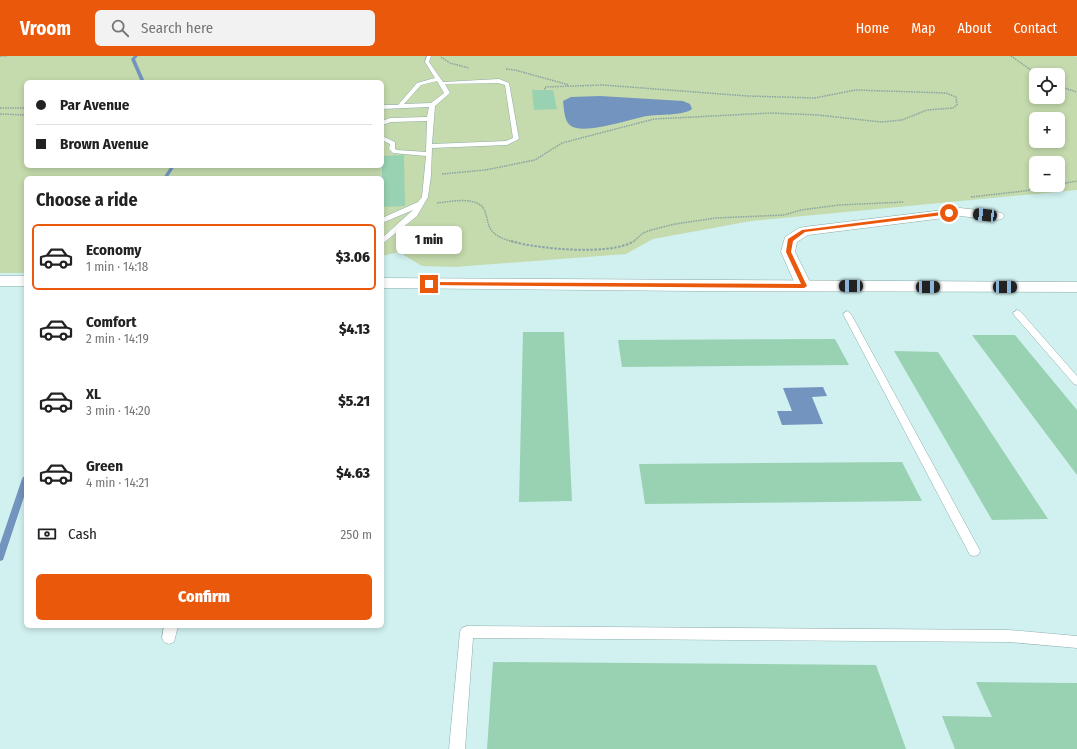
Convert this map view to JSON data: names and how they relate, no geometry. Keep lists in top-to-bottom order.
{
  "page": {
    "header": "Vroom",
    "search": "Search here",
    "nav": [
      "Home",
      "Map",
      "About",
      "Contact"
    ],
    "map_buttons": ["+", "−"],
    "banner": ["Par Avenue", "Brown Avenue"],
    "heading": "Choose a ride",
    "list": [
      {
        "name": "Economy",
        "note": "1 min · 14:18",
        "value": "$3.06"
      },
      {
        "name": "Comfort",
        "note": "2 min · 14:19",
        "value": "$4.13"
      },
      {
        "name": "XL",
        "note": "3 min · 14:20",
        "value": "$5.21"
      },
      {
        "name": "Green",
        "note": "4 min · 14:21",
        "value": "$4.63"
      }
    ],
    "bubble": "1 min",
    "pay": ["Cash", "250 m"],
    "buttons": "Confirm"
  }
}
